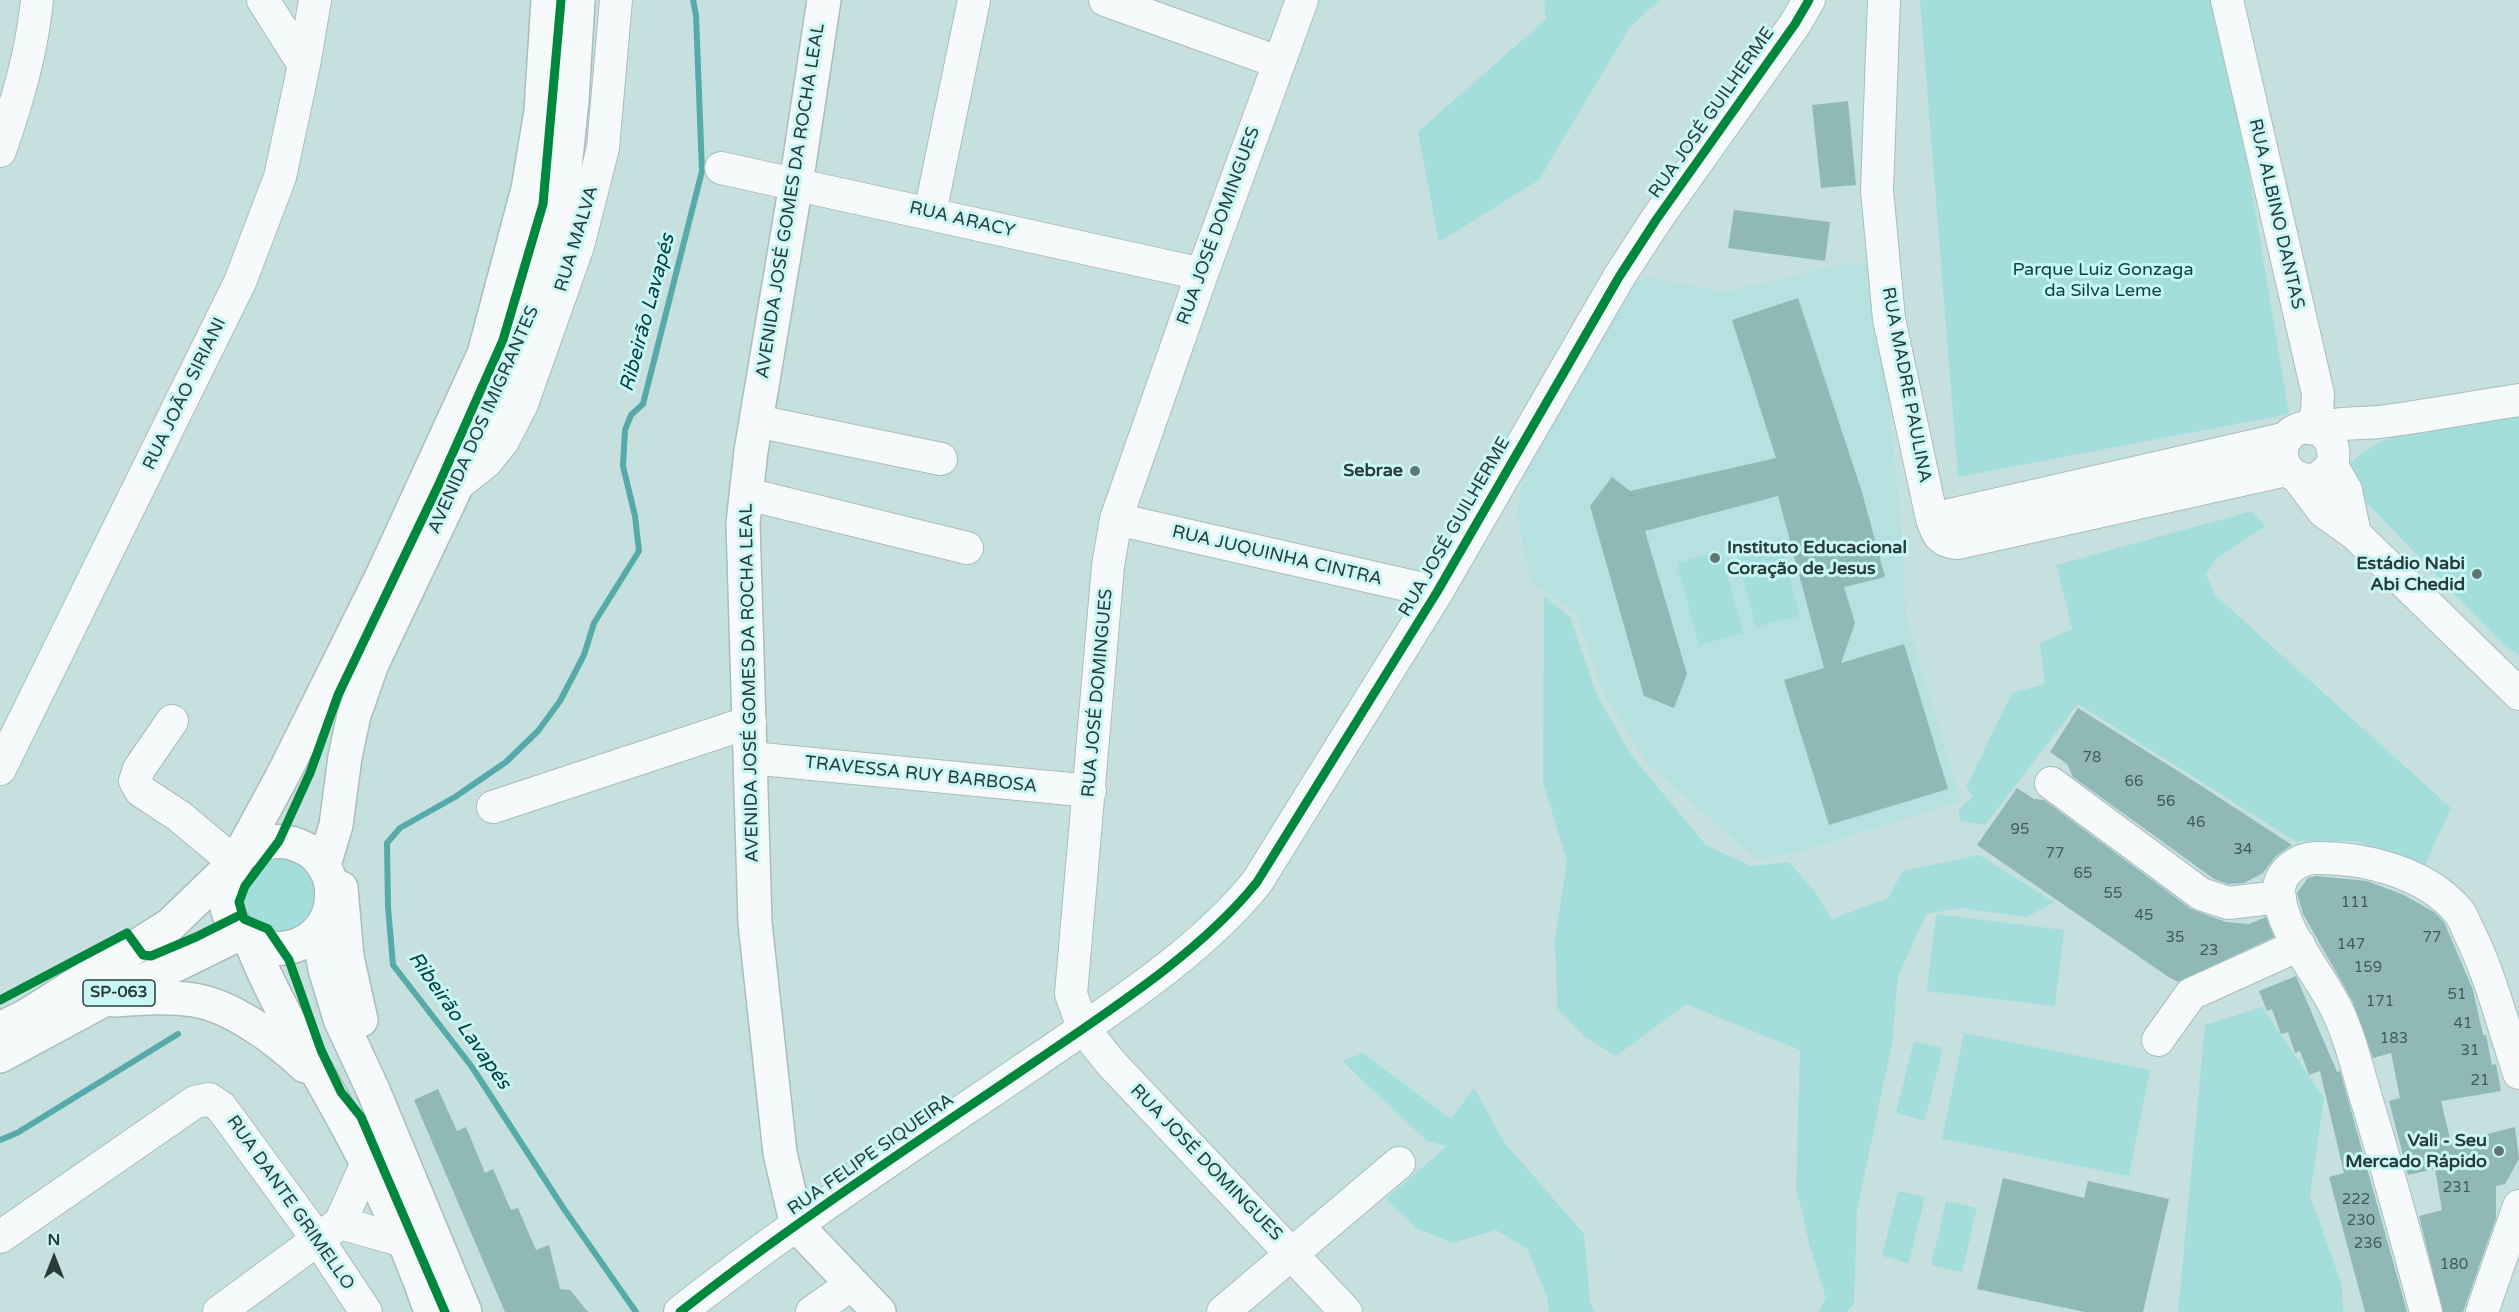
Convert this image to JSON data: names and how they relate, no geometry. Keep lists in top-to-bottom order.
{
  "streets": {
    "main road": ["AVENIDA JOSÉ GOMES DA ROCHA LEAL", "AVENIDA DOS IMIGRANTES", "SP-063"],
    "street": [
      "RUA JOSÉ GUILHERME",
      "RUA ALBINO DANTAS",
      "RUA ARACY",
      "RUA JOSÉ DOMINGUES",
      "RUA MALVA",
      "RUA MADRE PAULINA",
      "RUA JOÃO SIRIANI",
      "RUA JUQUINHA CINTRA",
      "TRAVESSA RUY BARBOSA",
      "RUA FELIPE SIQUEIRA",
      "RUA DANTE GRIMELLO"
    ]
  },
  "crossings": [
    ["RUA JOSÉ GUILHERME", "RUA JOSÉ DOMINGUES"],
    ["RUA JOSÉ GUILHERME", "RUA JUQUINHA CINTRA"],
    ["RUA JOSÉ GUILHERME", "RUA FELIPE SIQUEIRA"],
    ["AVENIDA JOSÉ GOMES DA ROCHA LEAL", "RUA ARACY"],
    ["AVENIDA JOSÉ GOMES DA ROCHA LEAL", "TRAVESSA RUY BARBOSA"],
    ["AVENIDA JOSÉ GOMES DA ROCHA LEAL", "RUA FELIPE SIQUEIRA"],
    ["RUA ALBINO DANTAS", "RUA MADRE PAULINA"],
    ["RUA ARACY", "RUA JOSÉ DOMINGUES"],
    ["RUA JOSÉ DOMINGUES", "RUA JUQUINHA CINTRA"],
    ["RUA JOSÉ DOMINGUES", "TRAVESSA RUY BARBOSA"],
    ["RUA JOSÉ DOMINGUES", "RUA FELIPE SIQUEIRA"],
    ["RUA MALVA", "AVENIDA DOS IMIGRANTES"],
    ["AVENIDA DOS IMIGRANTES", "SP-063"]
  ],
  "water": ["Ribeirão Lavapés"],
  "parks": ["Parque Luiz Gonzaga da Silva Leme"],
  "places": [
    "Sebrae",
    "Instituto Educacional Coração de Jesus",
    "Estádio Nabi Abi Chedid",
    "Vali - Seu Mercado Rápido"
  ],
  "house_numbers": [
    "78",
    "66",
    "56",
    "46",
    "95",
    "34",
    "77",
    "65",
    "55",
    "111",
    "45",
    "35",
    "77",
    "147",
    "23",
    "159",
    "51",
    "171",
    "41",
    "183",
    "31",
    "21",
    "231",
    "222",
    "230",
    "236",
    "180"
  ],
  "north": "top"
}
